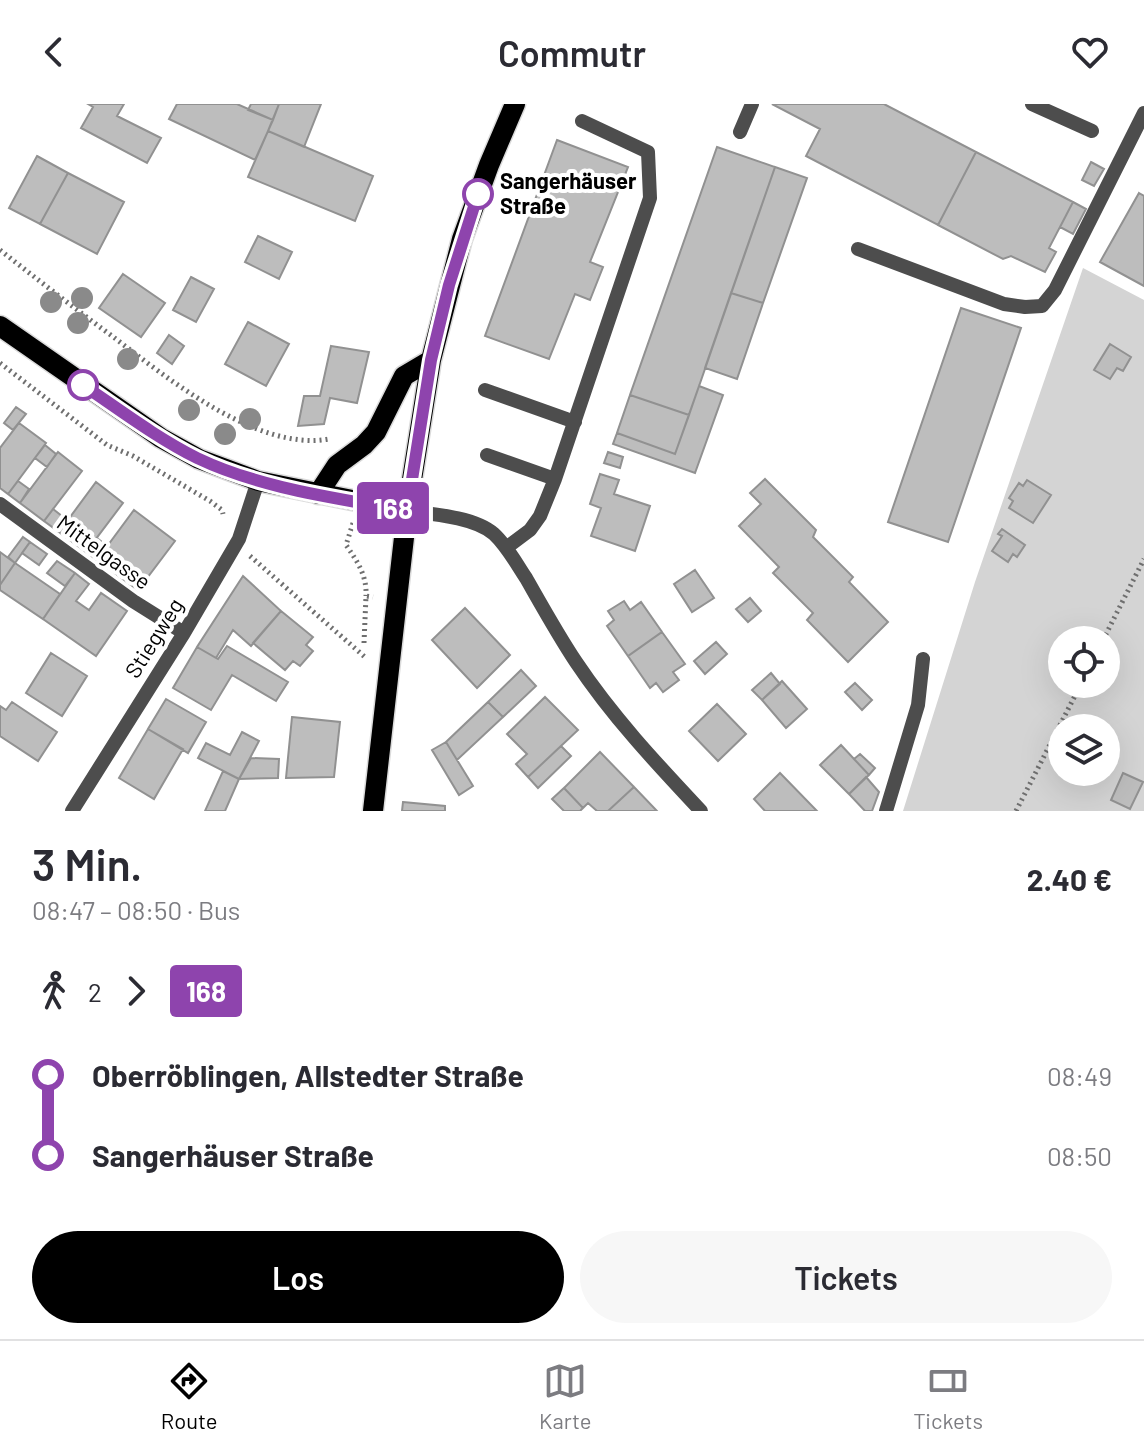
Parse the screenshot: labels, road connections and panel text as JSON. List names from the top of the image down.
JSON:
{
  "streets": {
    "street": ["Mittelgasse", "Stiegweg"]
  },
  "crossings": [
    ["Mittelgasse", "Stiegweg"]
  ],
  "places": ["Sangerhäuser Straße"],
  "lines": ["bus line 168"],
  "page": {
    "header": "Commutr",
    "on_map": "168",
    "heading": ["3 Min.", "08:47 – 08:50 · Bus", "2.40 €"],
    "legs": ["2", "168"],
    "list": [
      {
        "name": "Oberröblingen, Allstedter Straße",
        "value": "08:49"
      },
      {
        "name": "Sangerhäuser Straße",
        "value": "08:50"
      }
    ],
    "buttons": ["Los", "Tickets"],
    "tabs": ["Route", "Karte", "Tickets"]
  }
}
